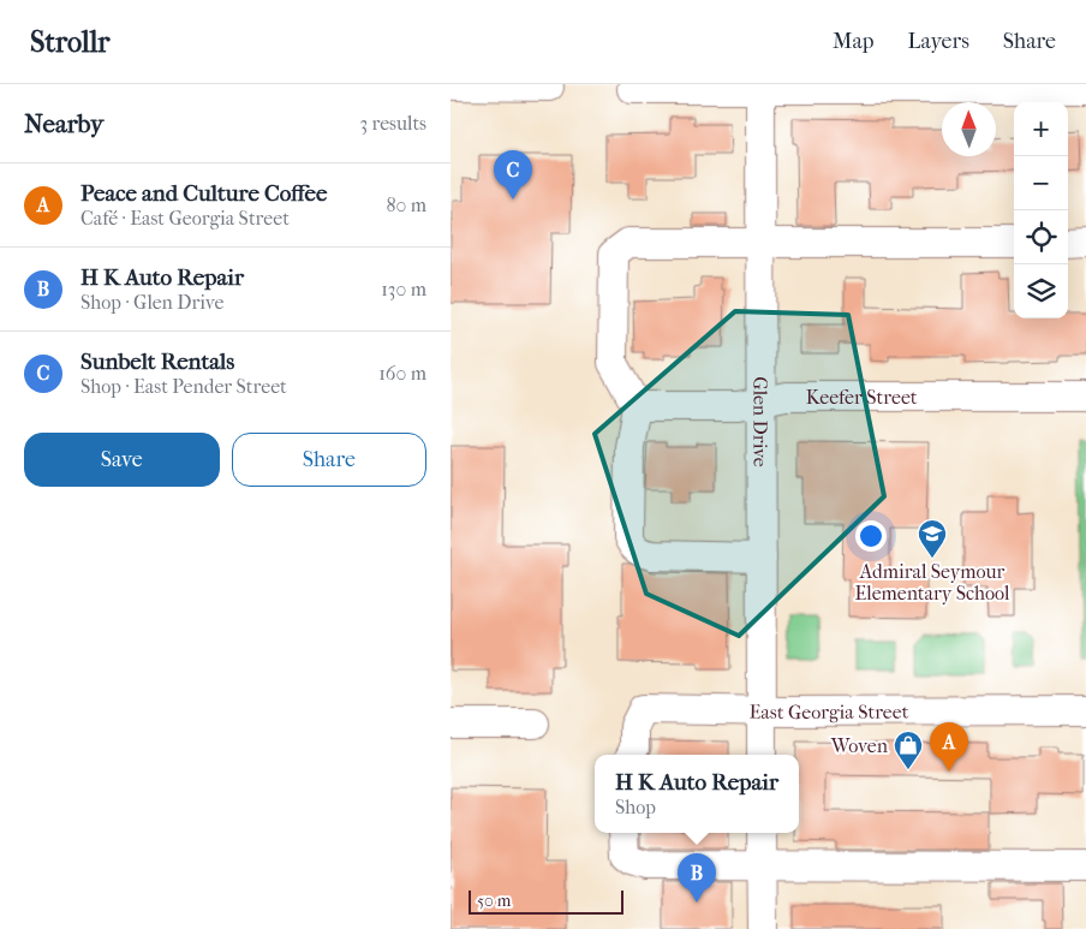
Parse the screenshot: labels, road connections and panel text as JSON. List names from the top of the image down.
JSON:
{
  "streets": {
    "street": ["Keefer Street", "Glen Drive", "East Georgia Street"]
  },
  "crossings": [
    ["Keefer Street", "Glen Drive"],
    ["Glen Drive", "East Georgia Street"]
  ],
  "places": {
    "school or university": ["Admiral Seymour Elementary School"],
    "shop": ["Woven"]
  },
  "scale_bar": "50 m",
  "north": "top",
  "page": {
    "header": "Strollr",
    "nav": ["Map", "Layers", "Share"],
    "heading": ["Nearby", "3 results"],
    "map_buttons": ["+", "−"],
    "pins": ["C", "A", "B"],
    "list": [
      {
        "mark": "A",
        "name": "Peace and Culture Coffee",
        "note": "Café · East Georgia Street",
        "value": "80 m"
      },
      {
        "mark": "B",
        "name": "H K Auto Repair",
        "note": "Shop · Glen Drive",
        "value": "130 m"
      },
      {
        "mark": "C",
        "name": "Sunbelt Rentals",
        "note": "Shop · East Pender Street",
        "value": "160 m"
      }
    ],
    "buttons": ["Save", "Share"],
    "popup": ["H K Auto Repair", "Shop"],
    "scale": "50 m"
  }
}
